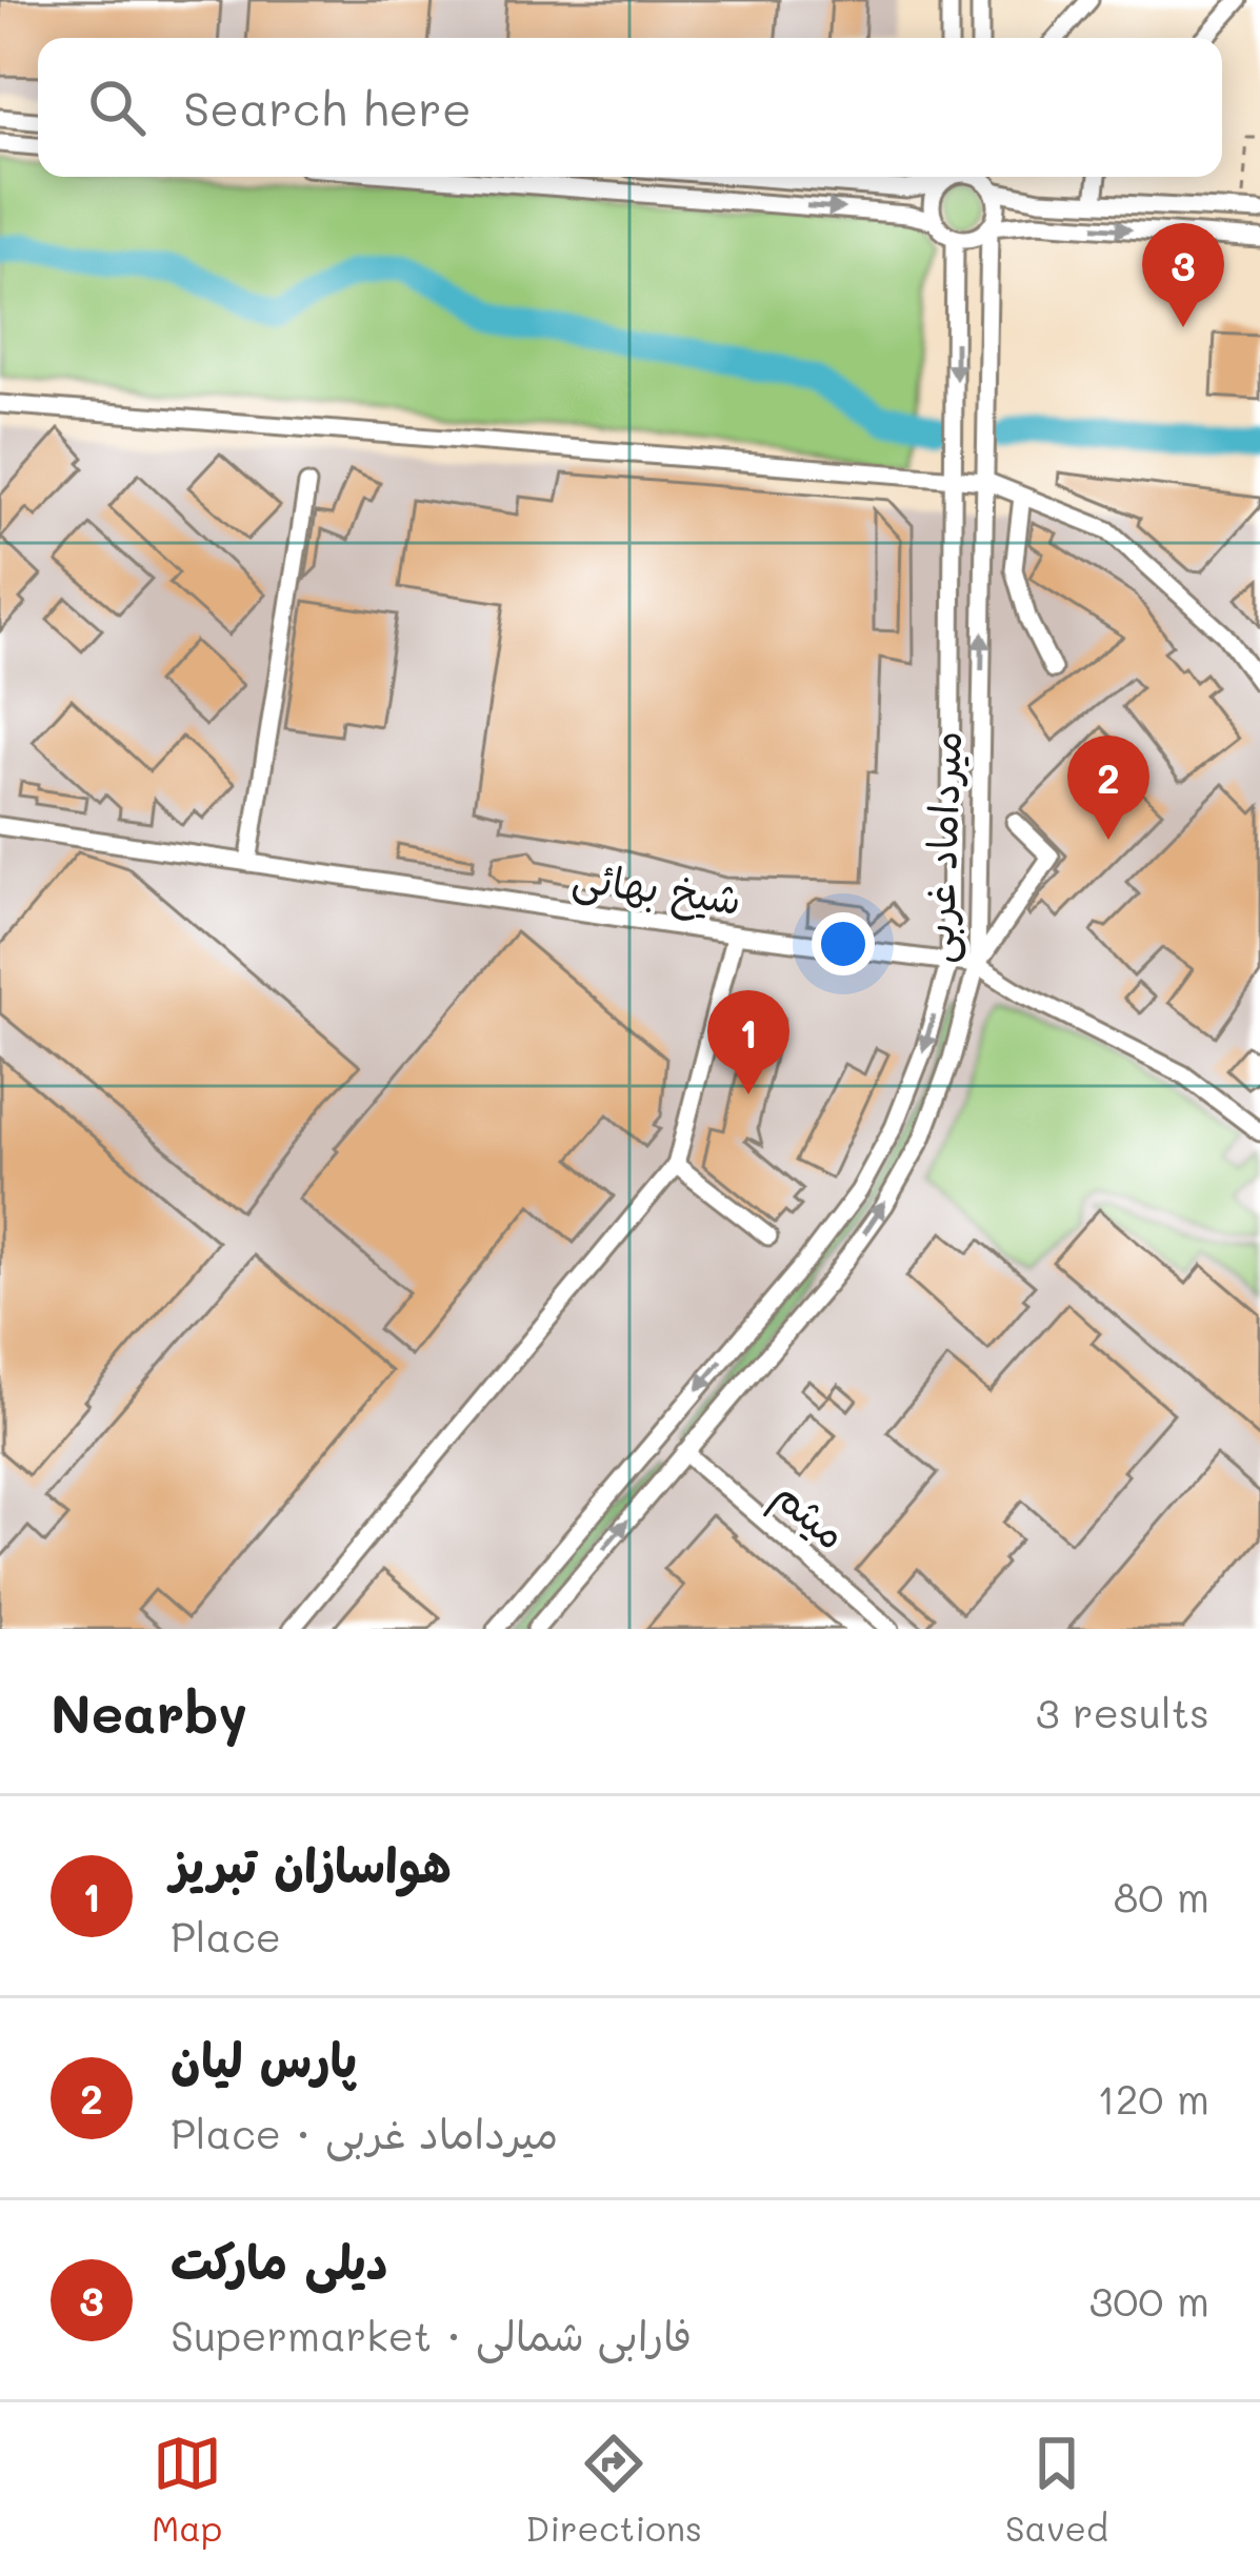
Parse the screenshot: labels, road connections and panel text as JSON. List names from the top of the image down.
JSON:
{
  "streets": {
    "street": ["میرداماد غربی", "شیخ بهائی", "میثم"]
  },
  "crossings": [
    ["میرداماد غربی", "شیخ بهائی"],
    ["میرداماد غربی", "میثم"]
  ],
  "page": {
    "search": "Search here",
    "pins": ["3", "2", "1"],
    "heading": ["Nearby", "3 results"],
    "list": [
      {
        "mark": "1",
        "name": "هواسازان تبریز",
        "note": "Place",
        "value": "80 m"
      },
      {
        "mark": "2",
        "name": "پارس لیان",
        "note": "Place · میرداماد غربی",
        "value": "120 m"
      },
      {
        "mark": "3",
        "name": "دیلی مارکت",
        "note": "Supermarket · فارابی شمالی",
        "value": "300 m"
      }
    ],
    "nav": ["Map", "Directions", "Saved"]
  }
}
